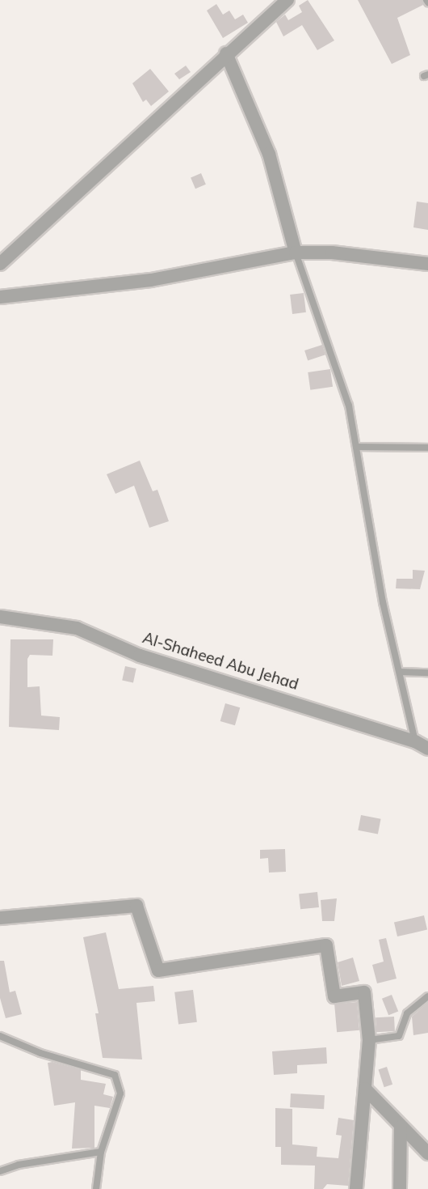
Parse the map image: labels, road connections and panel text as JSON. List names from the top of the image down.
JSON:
{
  "streets": {
    "street": ["Al-Shaheed Abu Jehad"]
  }
}
